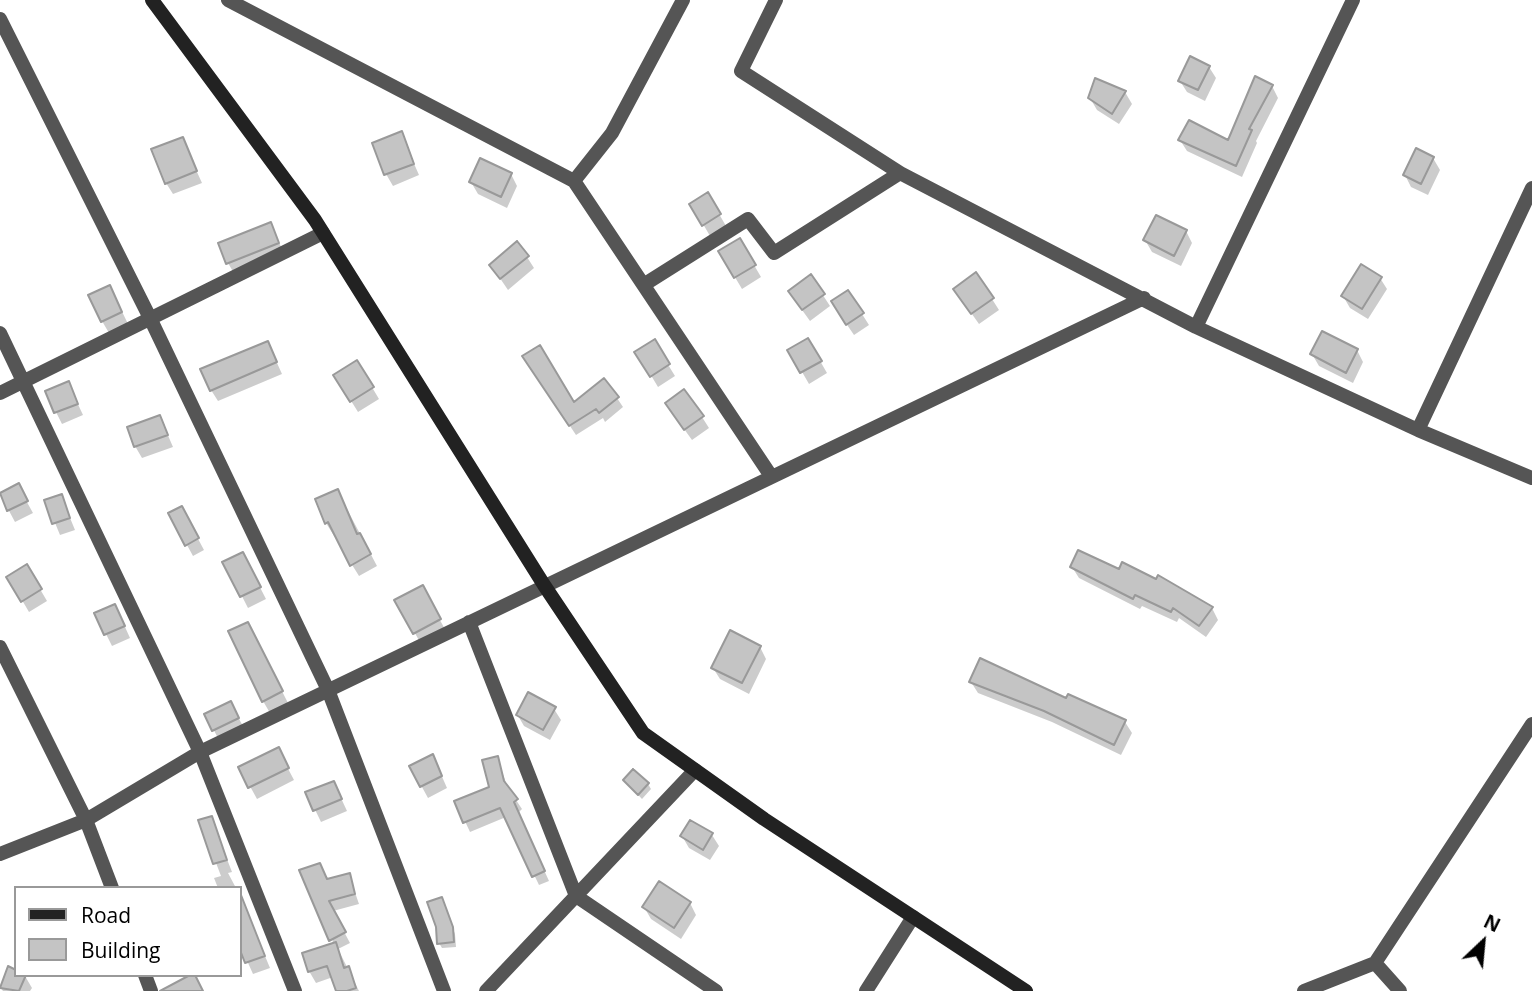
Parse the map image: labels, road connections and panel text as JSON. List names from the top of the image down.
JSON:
{
  "legend": ["Road", "Building"],
  "north": "top right"
}
